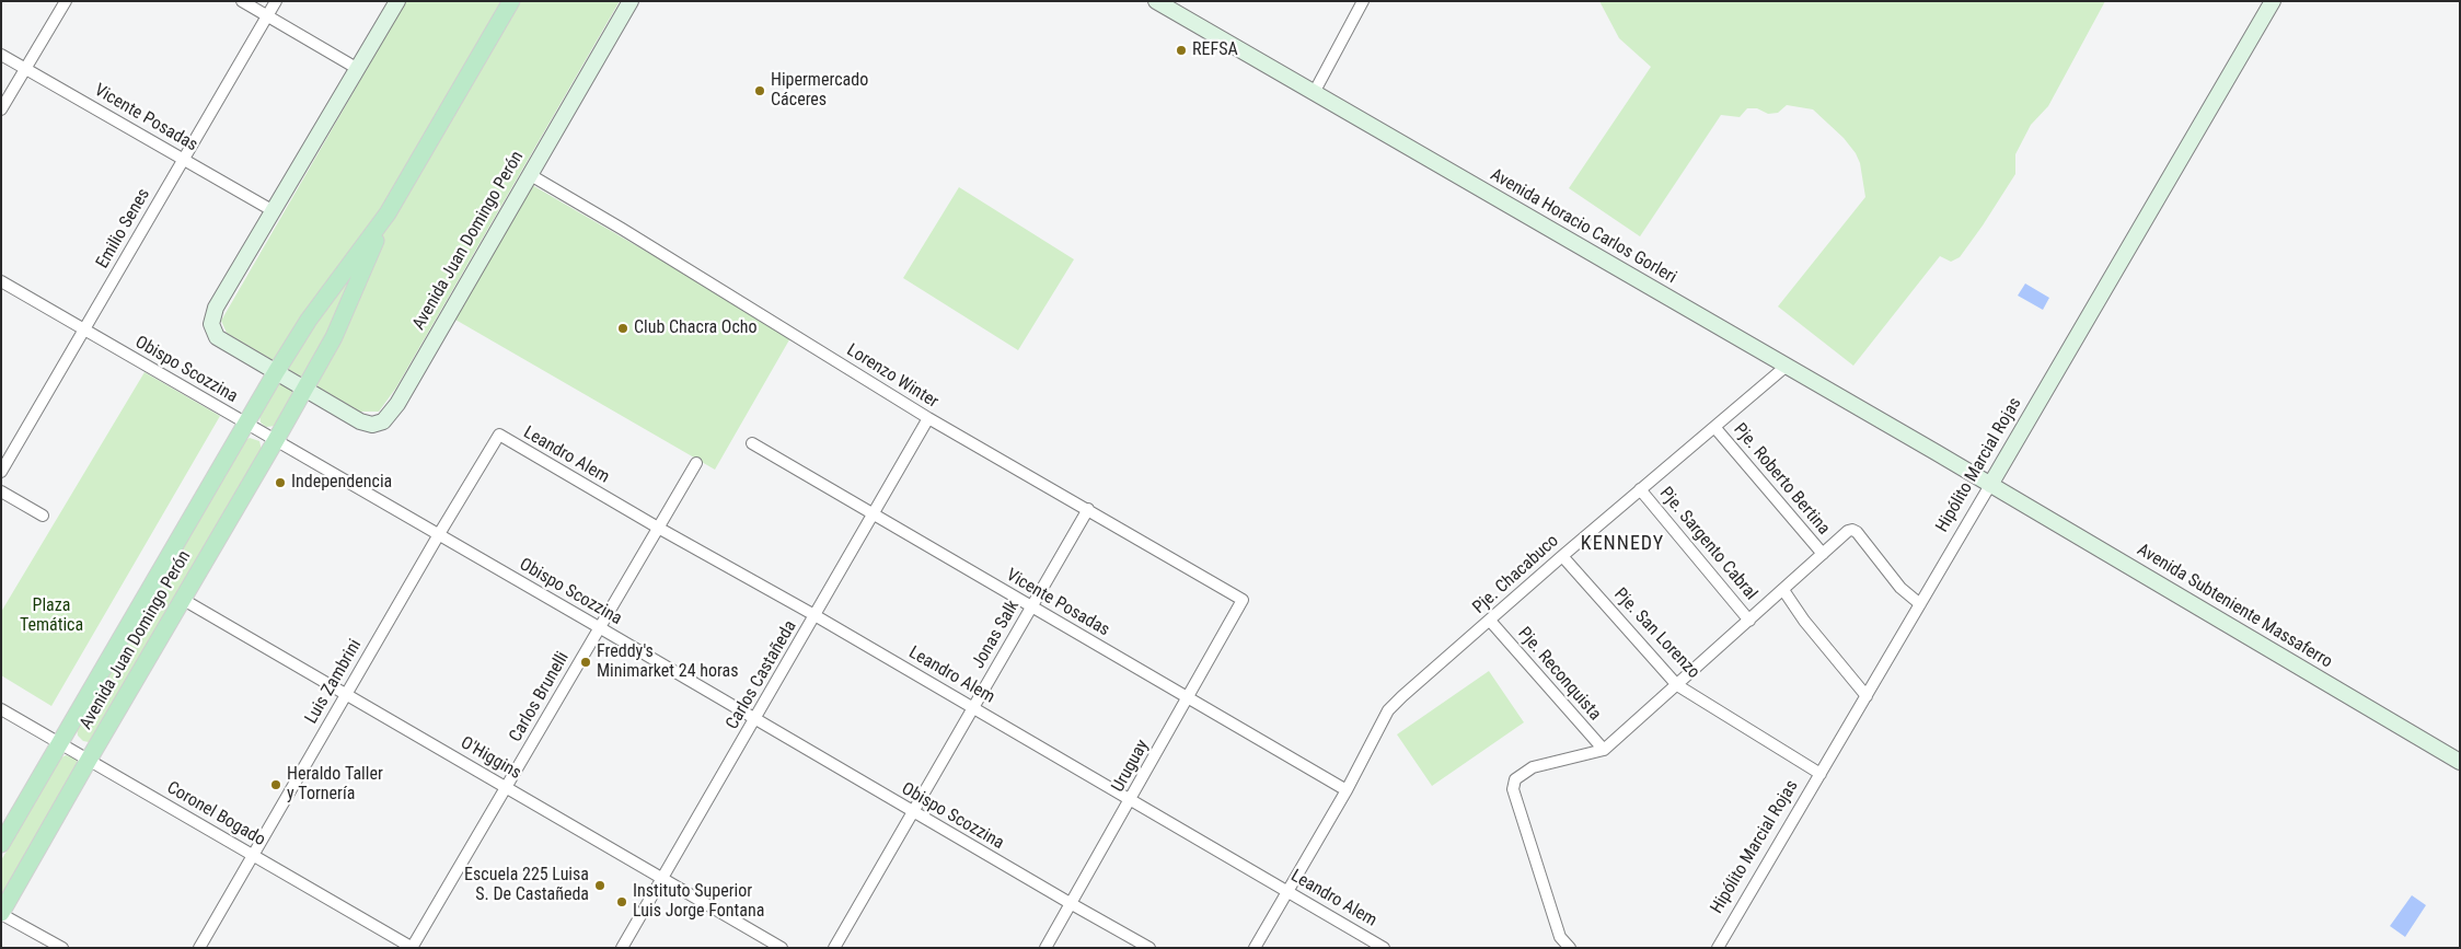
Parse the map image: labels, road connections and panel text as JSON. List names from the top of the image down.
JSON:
{
  "streets": {
    "main road": [
      "Avenida Horacio Carlos Gorleri",
      "Avenida Juan Domingo Perón",
      "Hipólito Marcial Rojas",
      "Avenida Subteniente Massaferro"
    ],
    "street": [
      "Vicente Posadas",
      "Emilio Senes",
      "Obispo Scozzina",
      "Lorenzo Winter",
      "Leandro Alem",
      "Pje. Roberto Bertina",
      "Pje. Sargento Cabral",
      "Pje. Chacabuco",
      "Pje. San Lorenzo",
      "Jonas Salk",
      "Pje. Reconquista",
      "Carlos Castañeda",
      "Luis Zambrini",
      "Carlos Brunelli",
      "O'Higgins",
      "Uruguay",
      "Coronel Bogado"
    ]
  },
  "crossings": [
    ["Vicente Posadas", "Emilio Senes"],
    ["Vicente Posadas", "Pje. Chacabuco"],
    ["Vicente Posadas", "Jonas Salk"],
    ["Vicente Posadas", "Carlos Castañeda"],
    ["Vicente Posadas", "Uruguay"],
    ["Avenida Horacio Carlos Gorleri", "Hipólito Marcial Rojas"],
    ["Avenida Horacio Carlos Gorleri", "Pje. Chacabuco"],
    ["Avenida Horacio Carlos Gorleri", "Avenida Subteniente Massaferro"],
    ["Emilio Senes", "Obispo Scozzina"],
    ["Avenida Juan Domingo Perón", "Obispo Scozzina"],
    ["Avenida Juan Domingo Perón", "Lorenzo Winter"],
    ["Avenida Juan Domingo Perón", "O'Higgins"],
    ["Avenida Juan Domingo Perón", "Coronel Bogado"],
    ["Obispo Scozzina", "Jonas Salk"],
    ["Obispo Scozzina", "Carlos Castañeda"],
    ["Obispo Scozzina", "Luis Zambrini"],
    ["Obispo Scozzina", "Carlos Brunelli"],
    ["Obispo Scozzina", "Uruguay"],
    ["Lorenzo Winter", "Jonas Salk"],
    ["Lorenzo Winter", "Carlos Castañeda"],
    ["Lorenzo Winter", "Uruguay"],
    ["Leandro Alem", "Pje. Chacabuco"],
    ["Leandro Alem", "Jonas Salk"],
    ["Leandro Alem", "Carlos Castañeda"],
    ["Leandro Alem", "Luis Zambrini"],
    ["Leandro Alem", "Carlos Brunelli"],
    ["Leandro Alem", "Uruguay"],
    ["Hipólito Marcial Rojas", "Pje. Roberto Bertina"],
    ["Hipólito Marcial Rojas", "Pje. Sargento Cabral"],
    ["Hipólito Marcial Rojas", "Avenida Subteniente Massaferro"],
    ["Hipólito Marcial Rojas", "Pje. San Lorenzo"],
    ["Pje. Roberto Bertina", "Pje. Chacabuco"],
    ["Pje. Sargento Cabral", "Pje. Chacabuco"],
    ["Pje. Chacabuco", "Pje. San Lorenzo"],
    ["Pje. Chacabuco", "Pje. Reconquista"],
    ["Carlos Castañeda", "O'Higgins"],
    ["Luis Zambrini", "O'Higgins"],
    ["Luis Zambrini", "Coronel Bogado"],
    ["Carlos Brunelli", "O'Higgins"],
    ["Carlos Brunelli", "Coronel Bogado"]
  ],
  "districts": ["KENNEDY"],
  "parks": ["Plaza Temática"],
  "places": [
    "REFSA",
    "Hipermercado Cáceres",
    "Club Chacra Ocho",
    "Independencia",
    "Freddy's Minimarket 24 horas",
    "Heraldo Taller y Tornería",
    "Escuela 225 Luisa S. De Castañeda",
    "Instituto Superior Luis Jorge Fontana"
  ]
}
